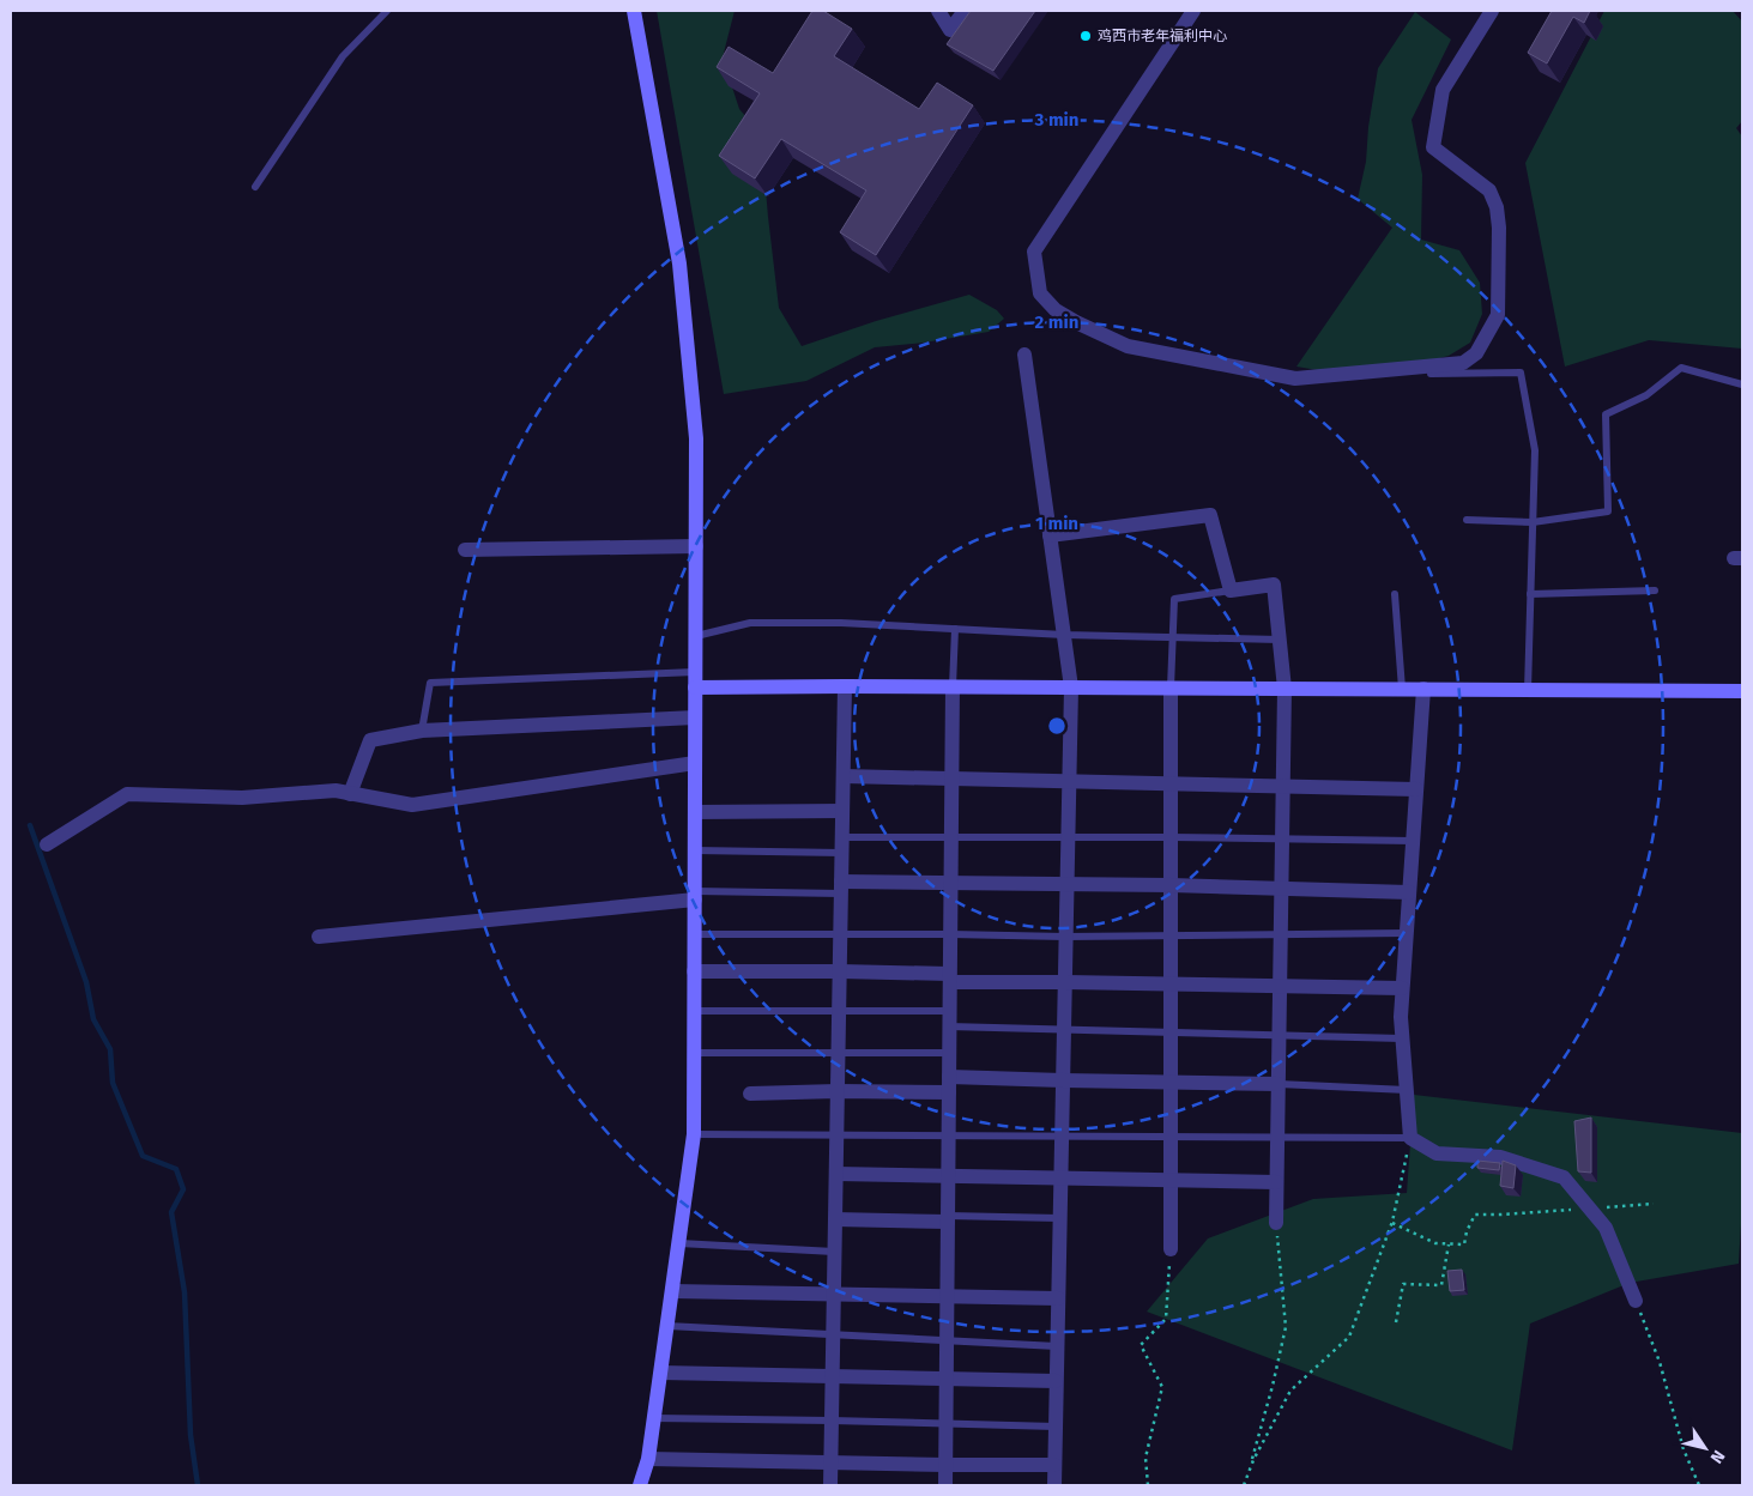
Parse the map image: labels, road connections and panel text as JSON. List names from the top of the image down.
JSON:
{
  "places": ["鸡西市老年福利中心"],
  "north": "bottom right",
  "rings": ["3 min", "2 min", "1 min"]
}
